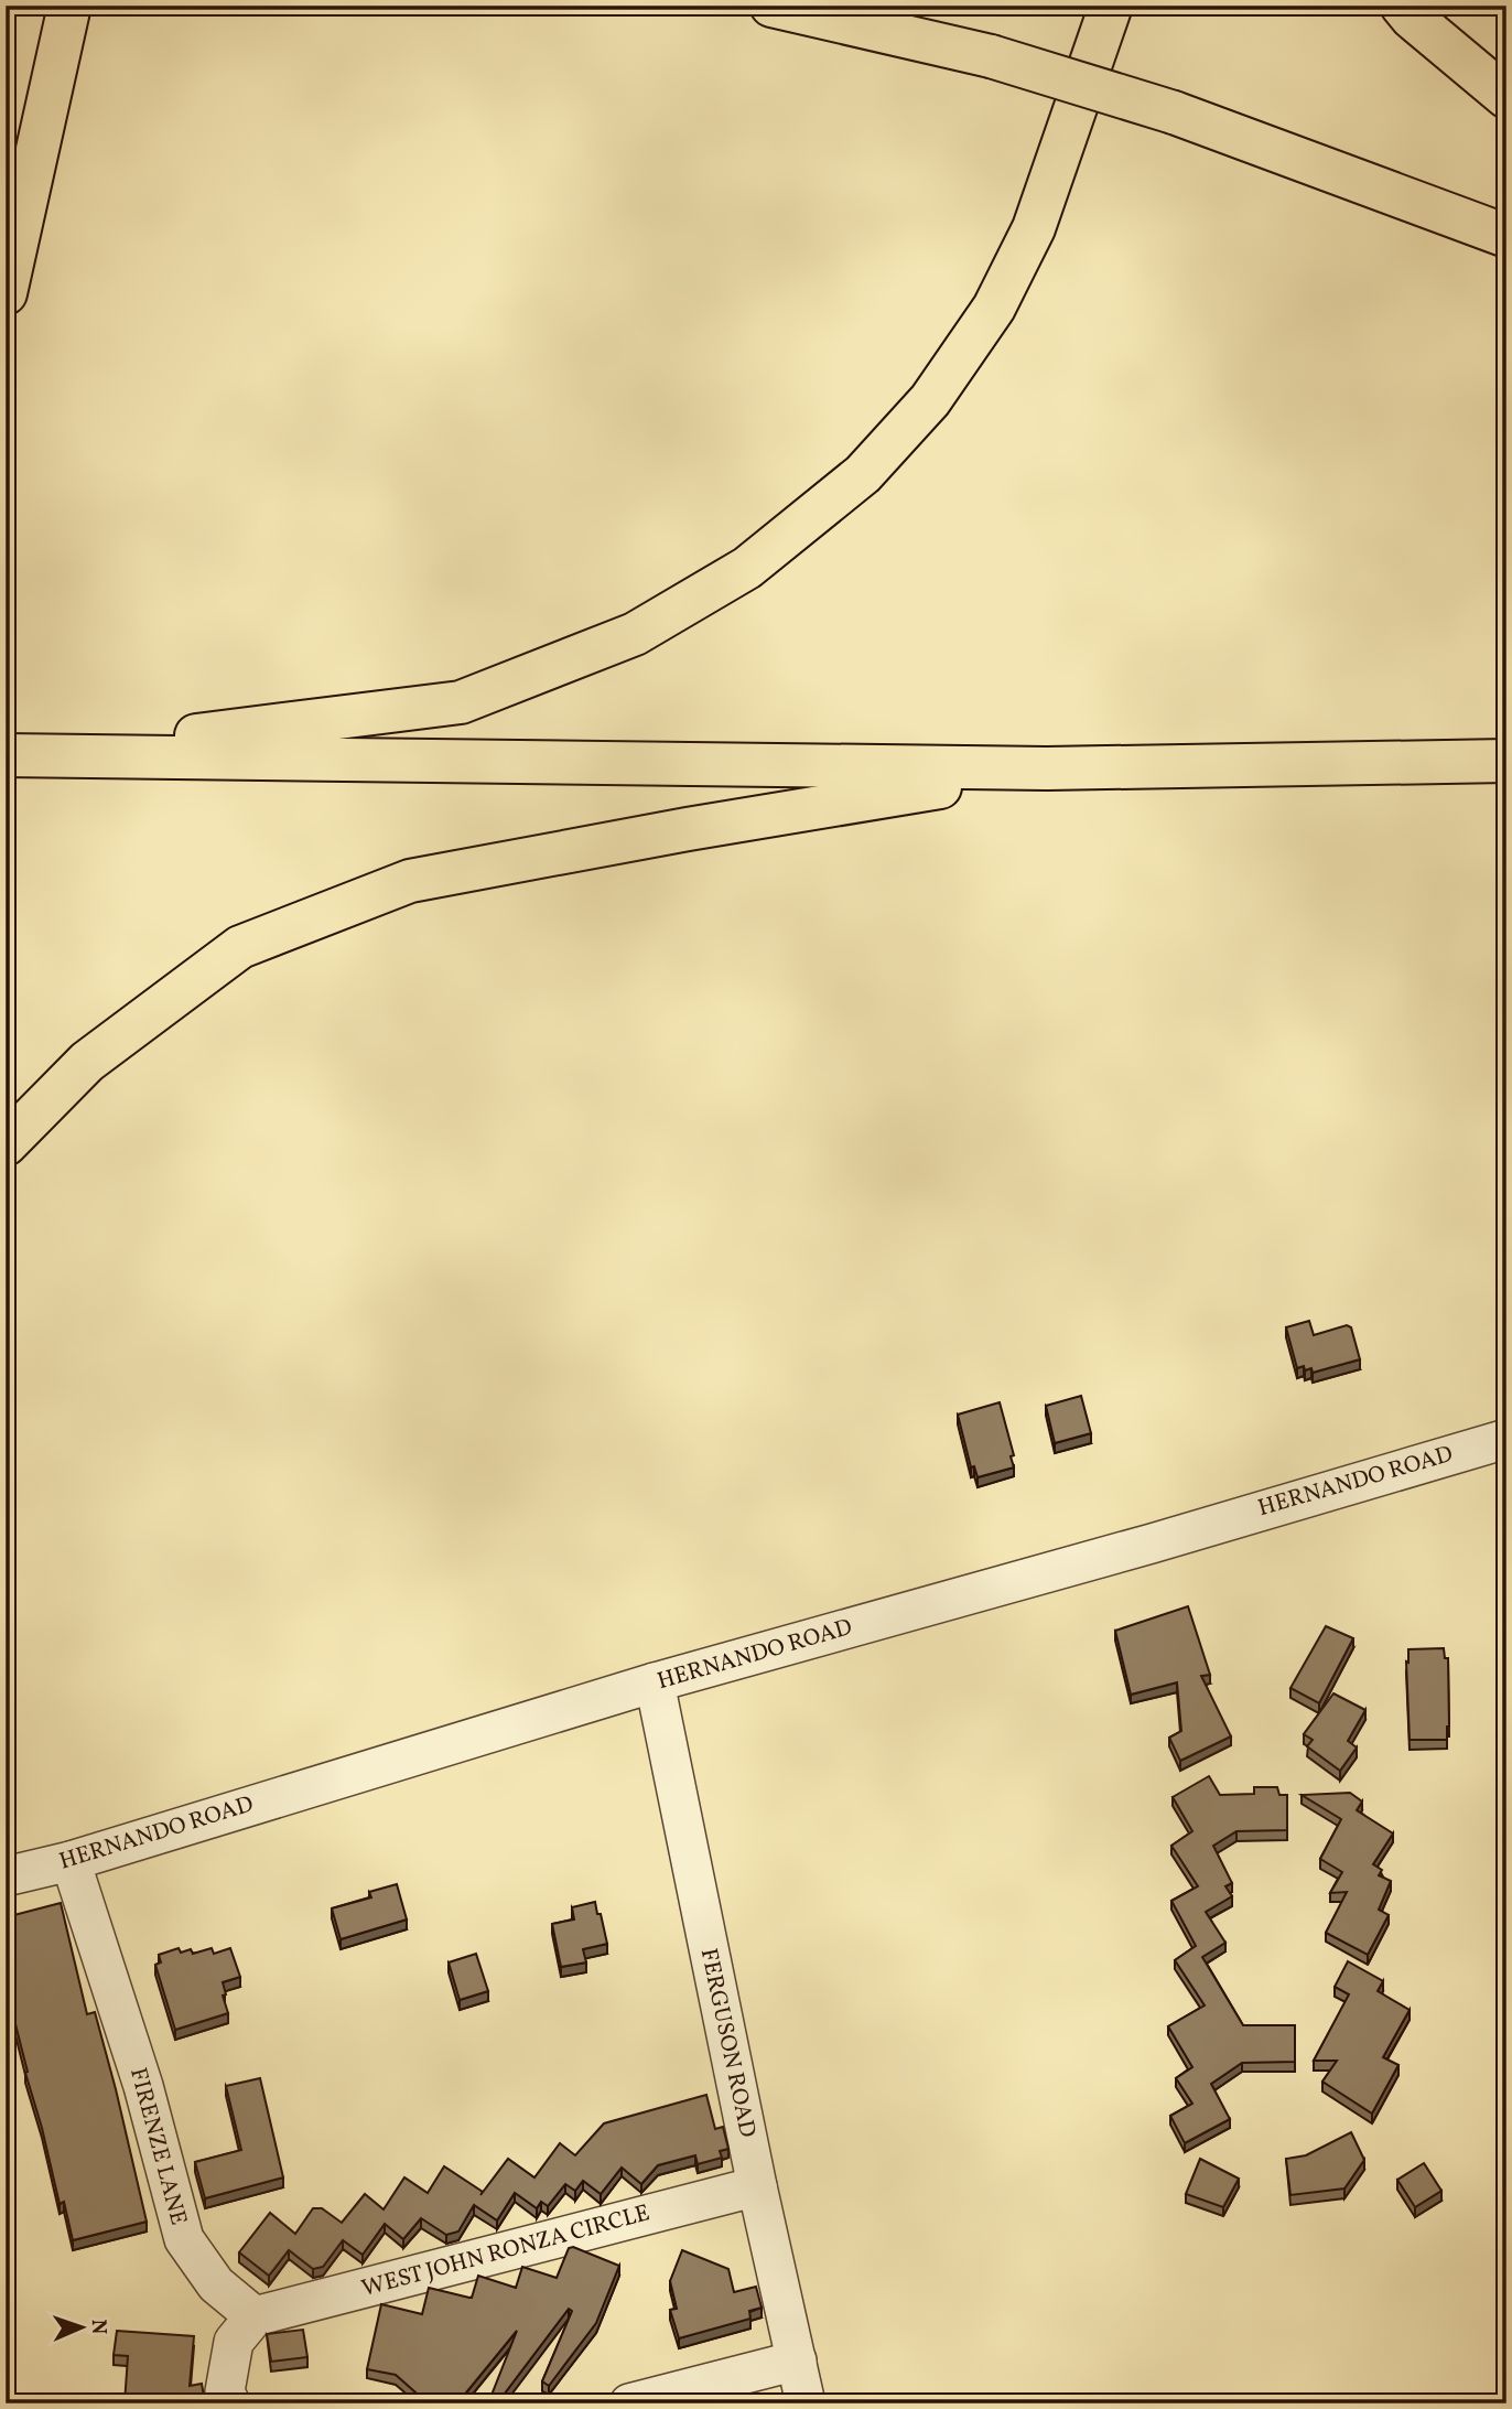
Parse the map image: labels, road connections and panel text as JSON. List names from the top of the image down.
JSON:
{
  "streets": {
    "street": [
      "HERNANDO ROAD",
      "FERGUSON ROAD",
      "FIRENZE LANE",
      "WEST JOHN RONZA CIRCLE"
    ]
  },
  "crossings": [
    ["HERNANDO ROAD", "FERGUSON ROAD"],
    ["HERNANDO ROAD", "FIRENZE LANE"],
    ["FERGUSON ROAD", "WEST JOHN RONZA CIRCLE"],
    ["FIRENZE LANE", "WEST JOHN RONZA CIRCLE"]
  ],
  "north": "right"
}
